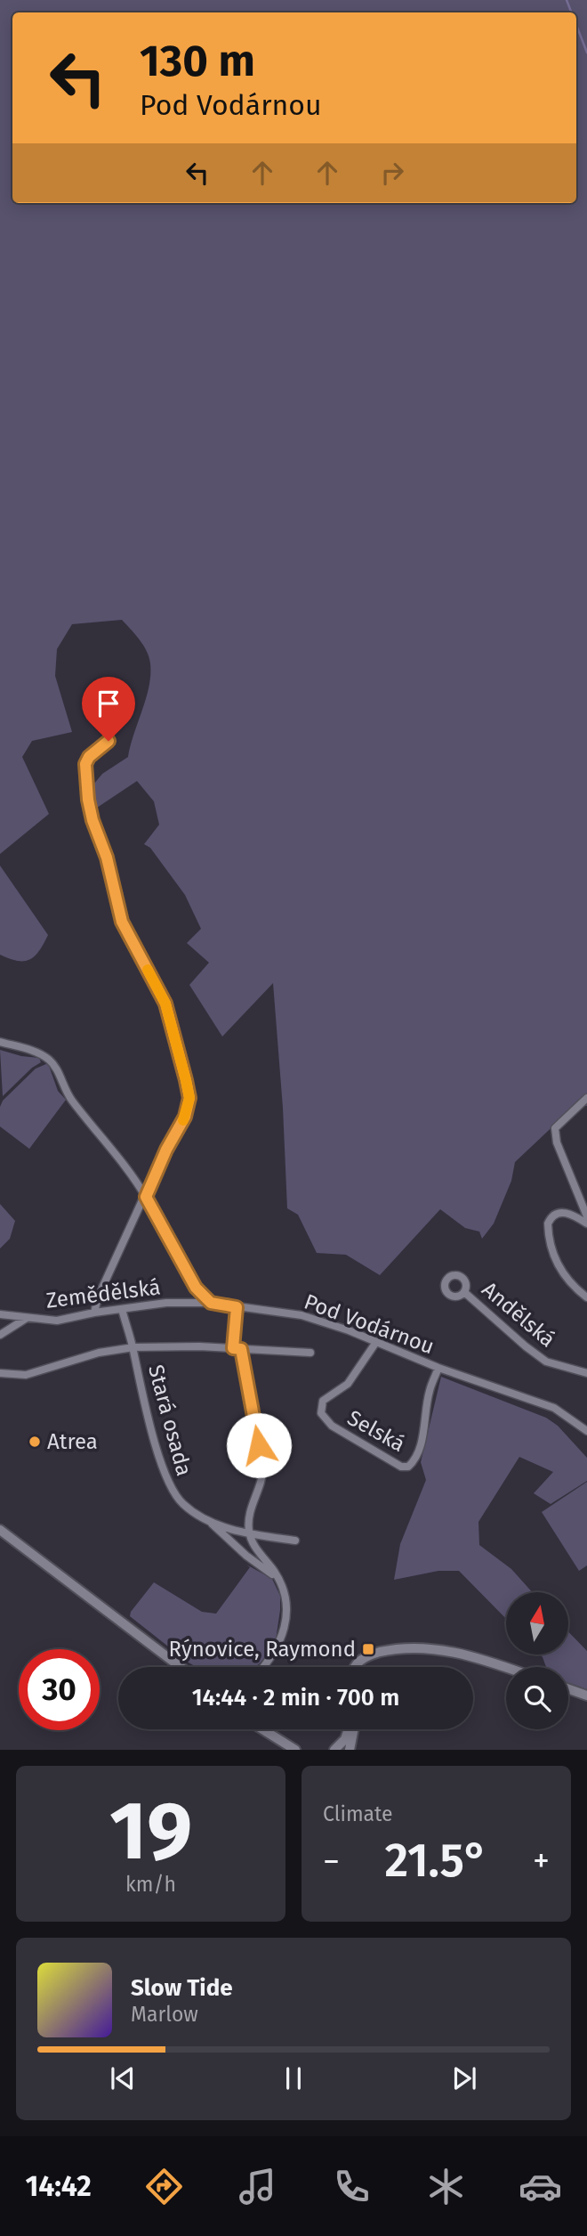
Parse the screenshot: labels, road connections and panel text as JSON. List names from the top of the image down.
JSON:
{
  "streets": {
    "street": [
      "Zemědělská",
      "Andělská",
      "Pod Vodárnou",
      "Stará osada",
      "Selská"
    ]
  },
  "crossings": [
    ["Zemědělská", "Pod Vodárnou"],
    ["Zemědělská", "Stará osada"],
    ["Pod Vodárnou", "Selská"]
  ],
  "places": {
    "other": ["Atrea"],
    "transit": ["Rýnovice, Raymond"]
  },
  "north": "top",
  "page": {
    "turn": ["130 m", "Pod Vodárnou"],
    "limit": "30",
    "trip": "14:44 · 2 min · 700 m",
    "tile": [
      ["19", "km/h"],
      "Climate"
    ],
    "heat": ["−", "21.5°", "+"],
    "song": ["Slow Tide", "Marlow"],
    "tabs": "14:42"
  }
}
